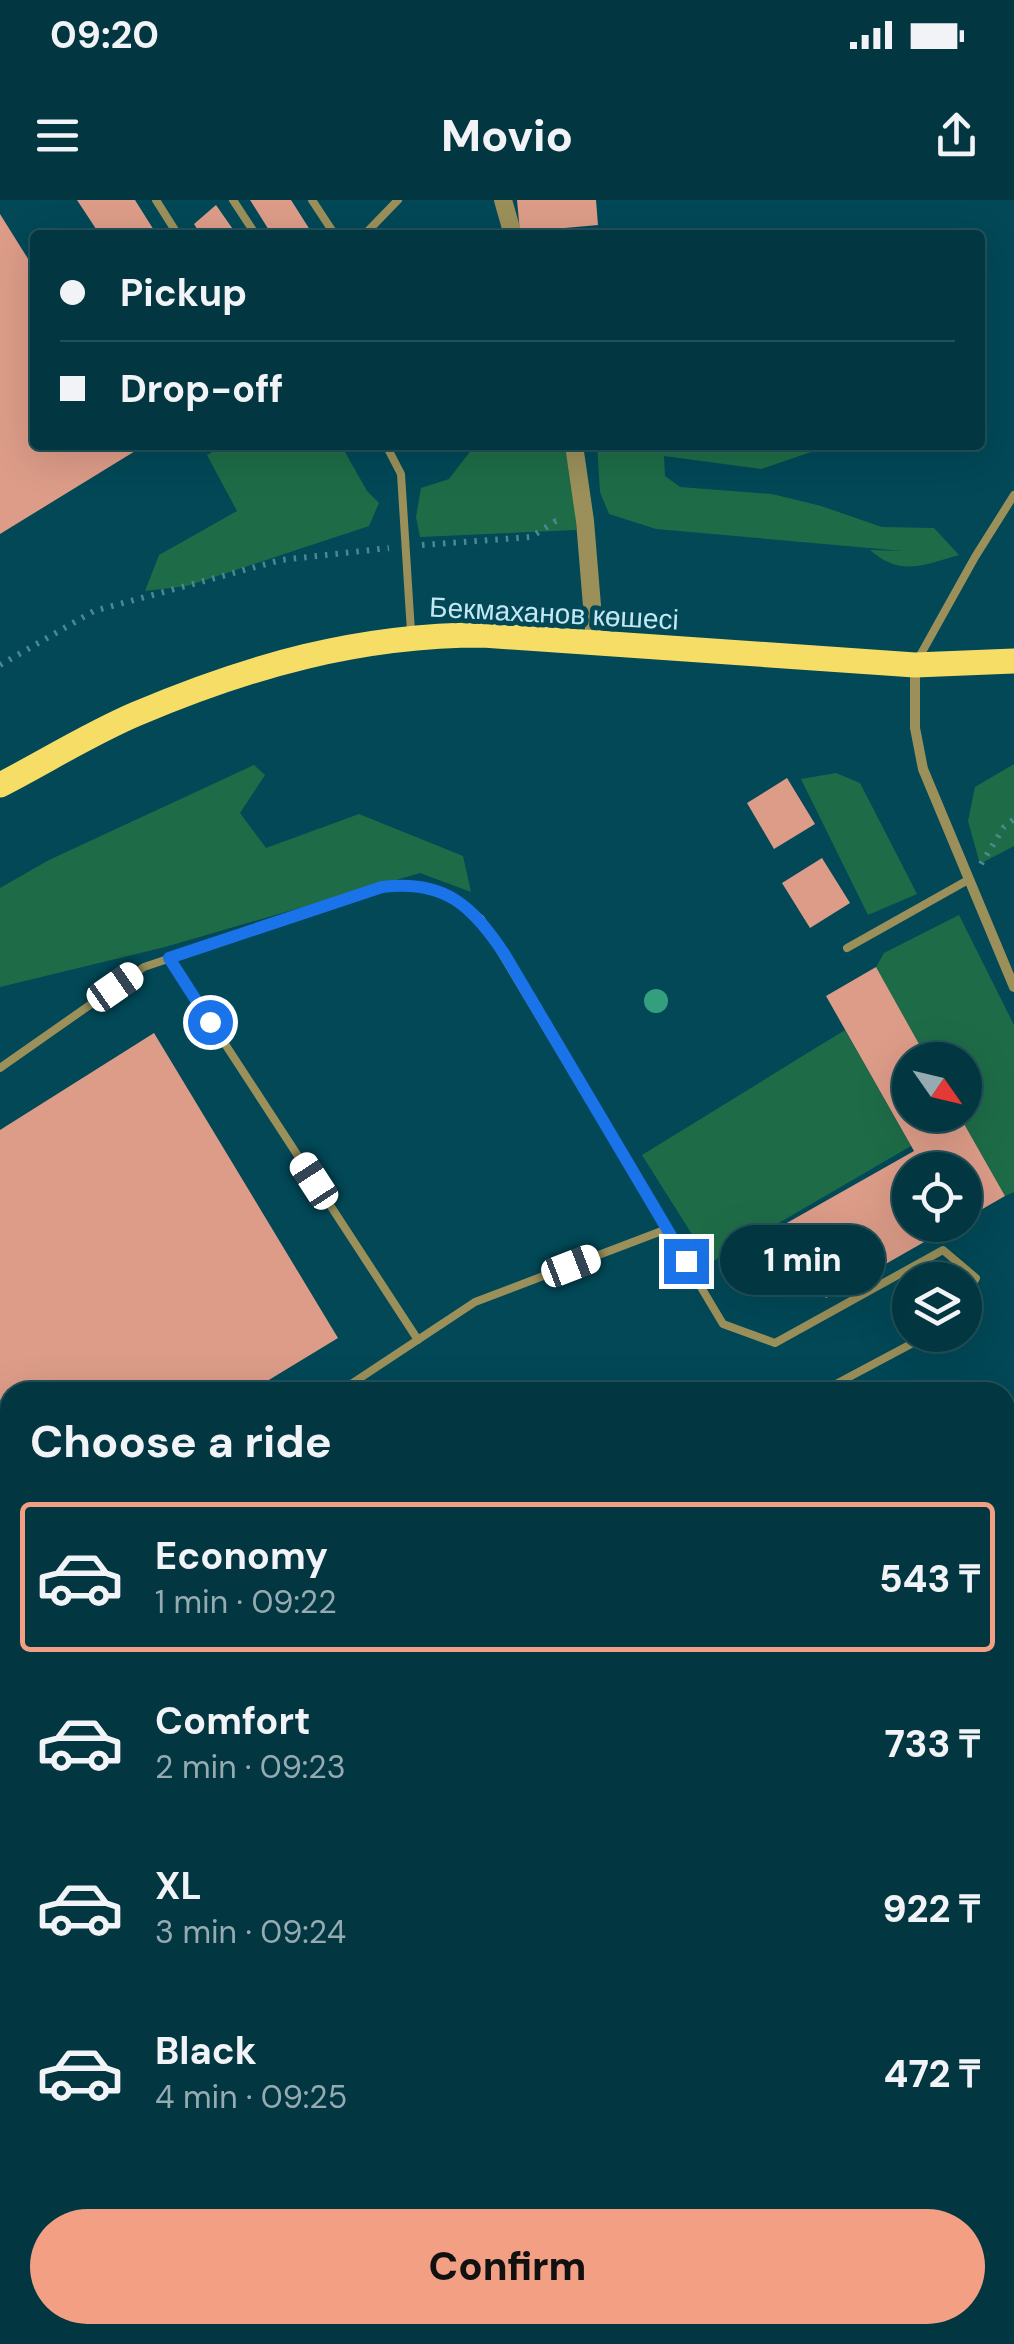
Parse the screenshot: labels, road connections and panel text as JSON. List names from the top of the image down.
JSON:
{
  "streets": {
    "main road": ["Бекмаханов көшесі"]
  },
  "north": "bottom right",
  "page": {
    "status": "09:20",
    "header": "Movio",
    "banner": ["Pickup", "Drop-off"],
    "bubble": "1 min",
    "heading": "Choose a ride",
    "list": [
      {
        "name": "Economy",
        "note": "1 min · 09:22",
        "value": "543 ₸"
      },
      {
        "name": "Comfort",
        "note": "2 min · 09:23",
        "value": "733 ₸"
      },
      {
        "name": "XL",
        "note": "3 min · 09:24",
        "value": "922 ₸"
      },
      {
        "name": "Black",
        "note": "4 min · 09:25",
        "value": "472 ₸"
      }
    ],
    "buttons": "Confirm"
  }
}
